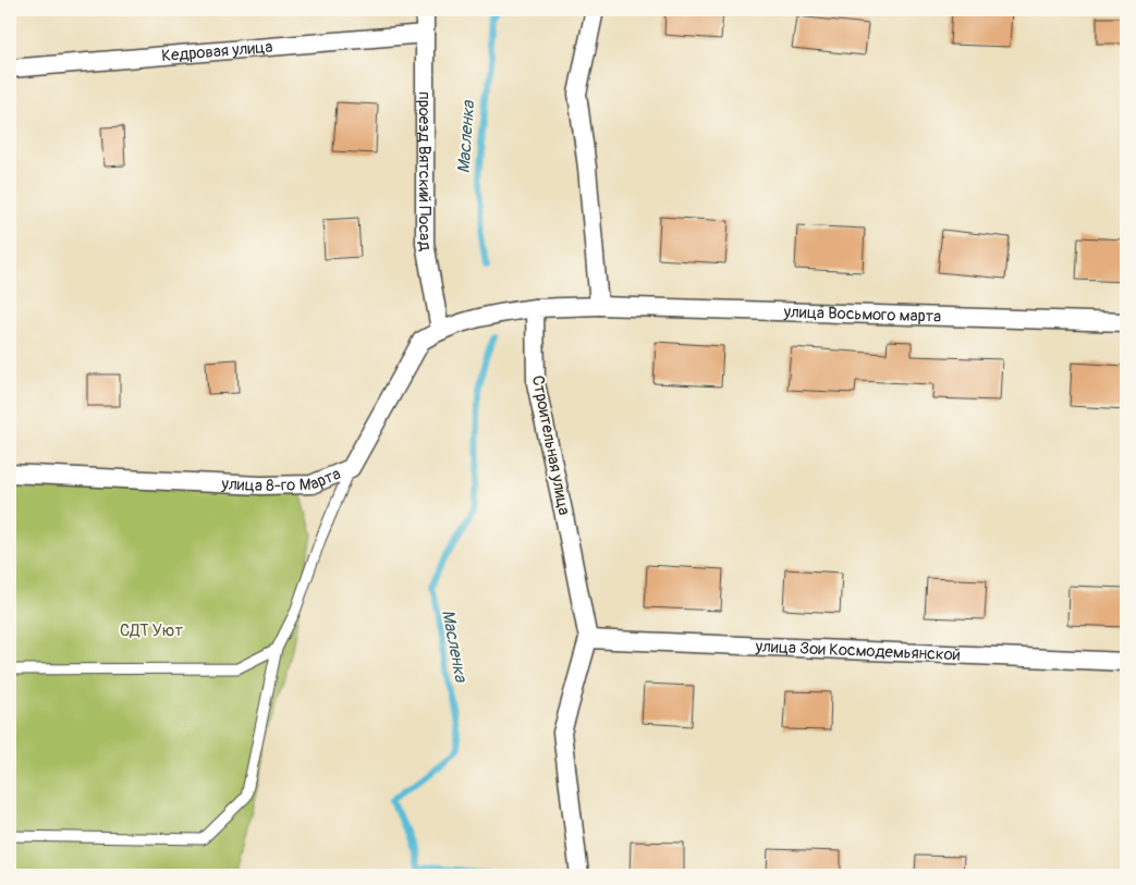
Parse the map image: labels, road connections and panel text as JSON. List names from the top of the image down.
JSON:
{
  "streets": {
    "street": [
      "Кедровая улица",
      "проезд Вятский Посад",
      "улица Восьмого марта",
      "Строительная улица",
      "улица 8-го Марта",
      "улица Зои Космодемьянской"
    ]
  },
  "crossings": [
    ["Кедровая улица", "проезд Вятский Посад"],
    ["проезд Вятский Посад", "улица 8-го Марта"],
    ["Строительная улица", "улица 8-го Марта"],
    ["Строительная улица", "улица Зои Космодемьянской"]
  ],
  "water": ["Масленка"],
  "parks": ["СДТ Уют"]
}
